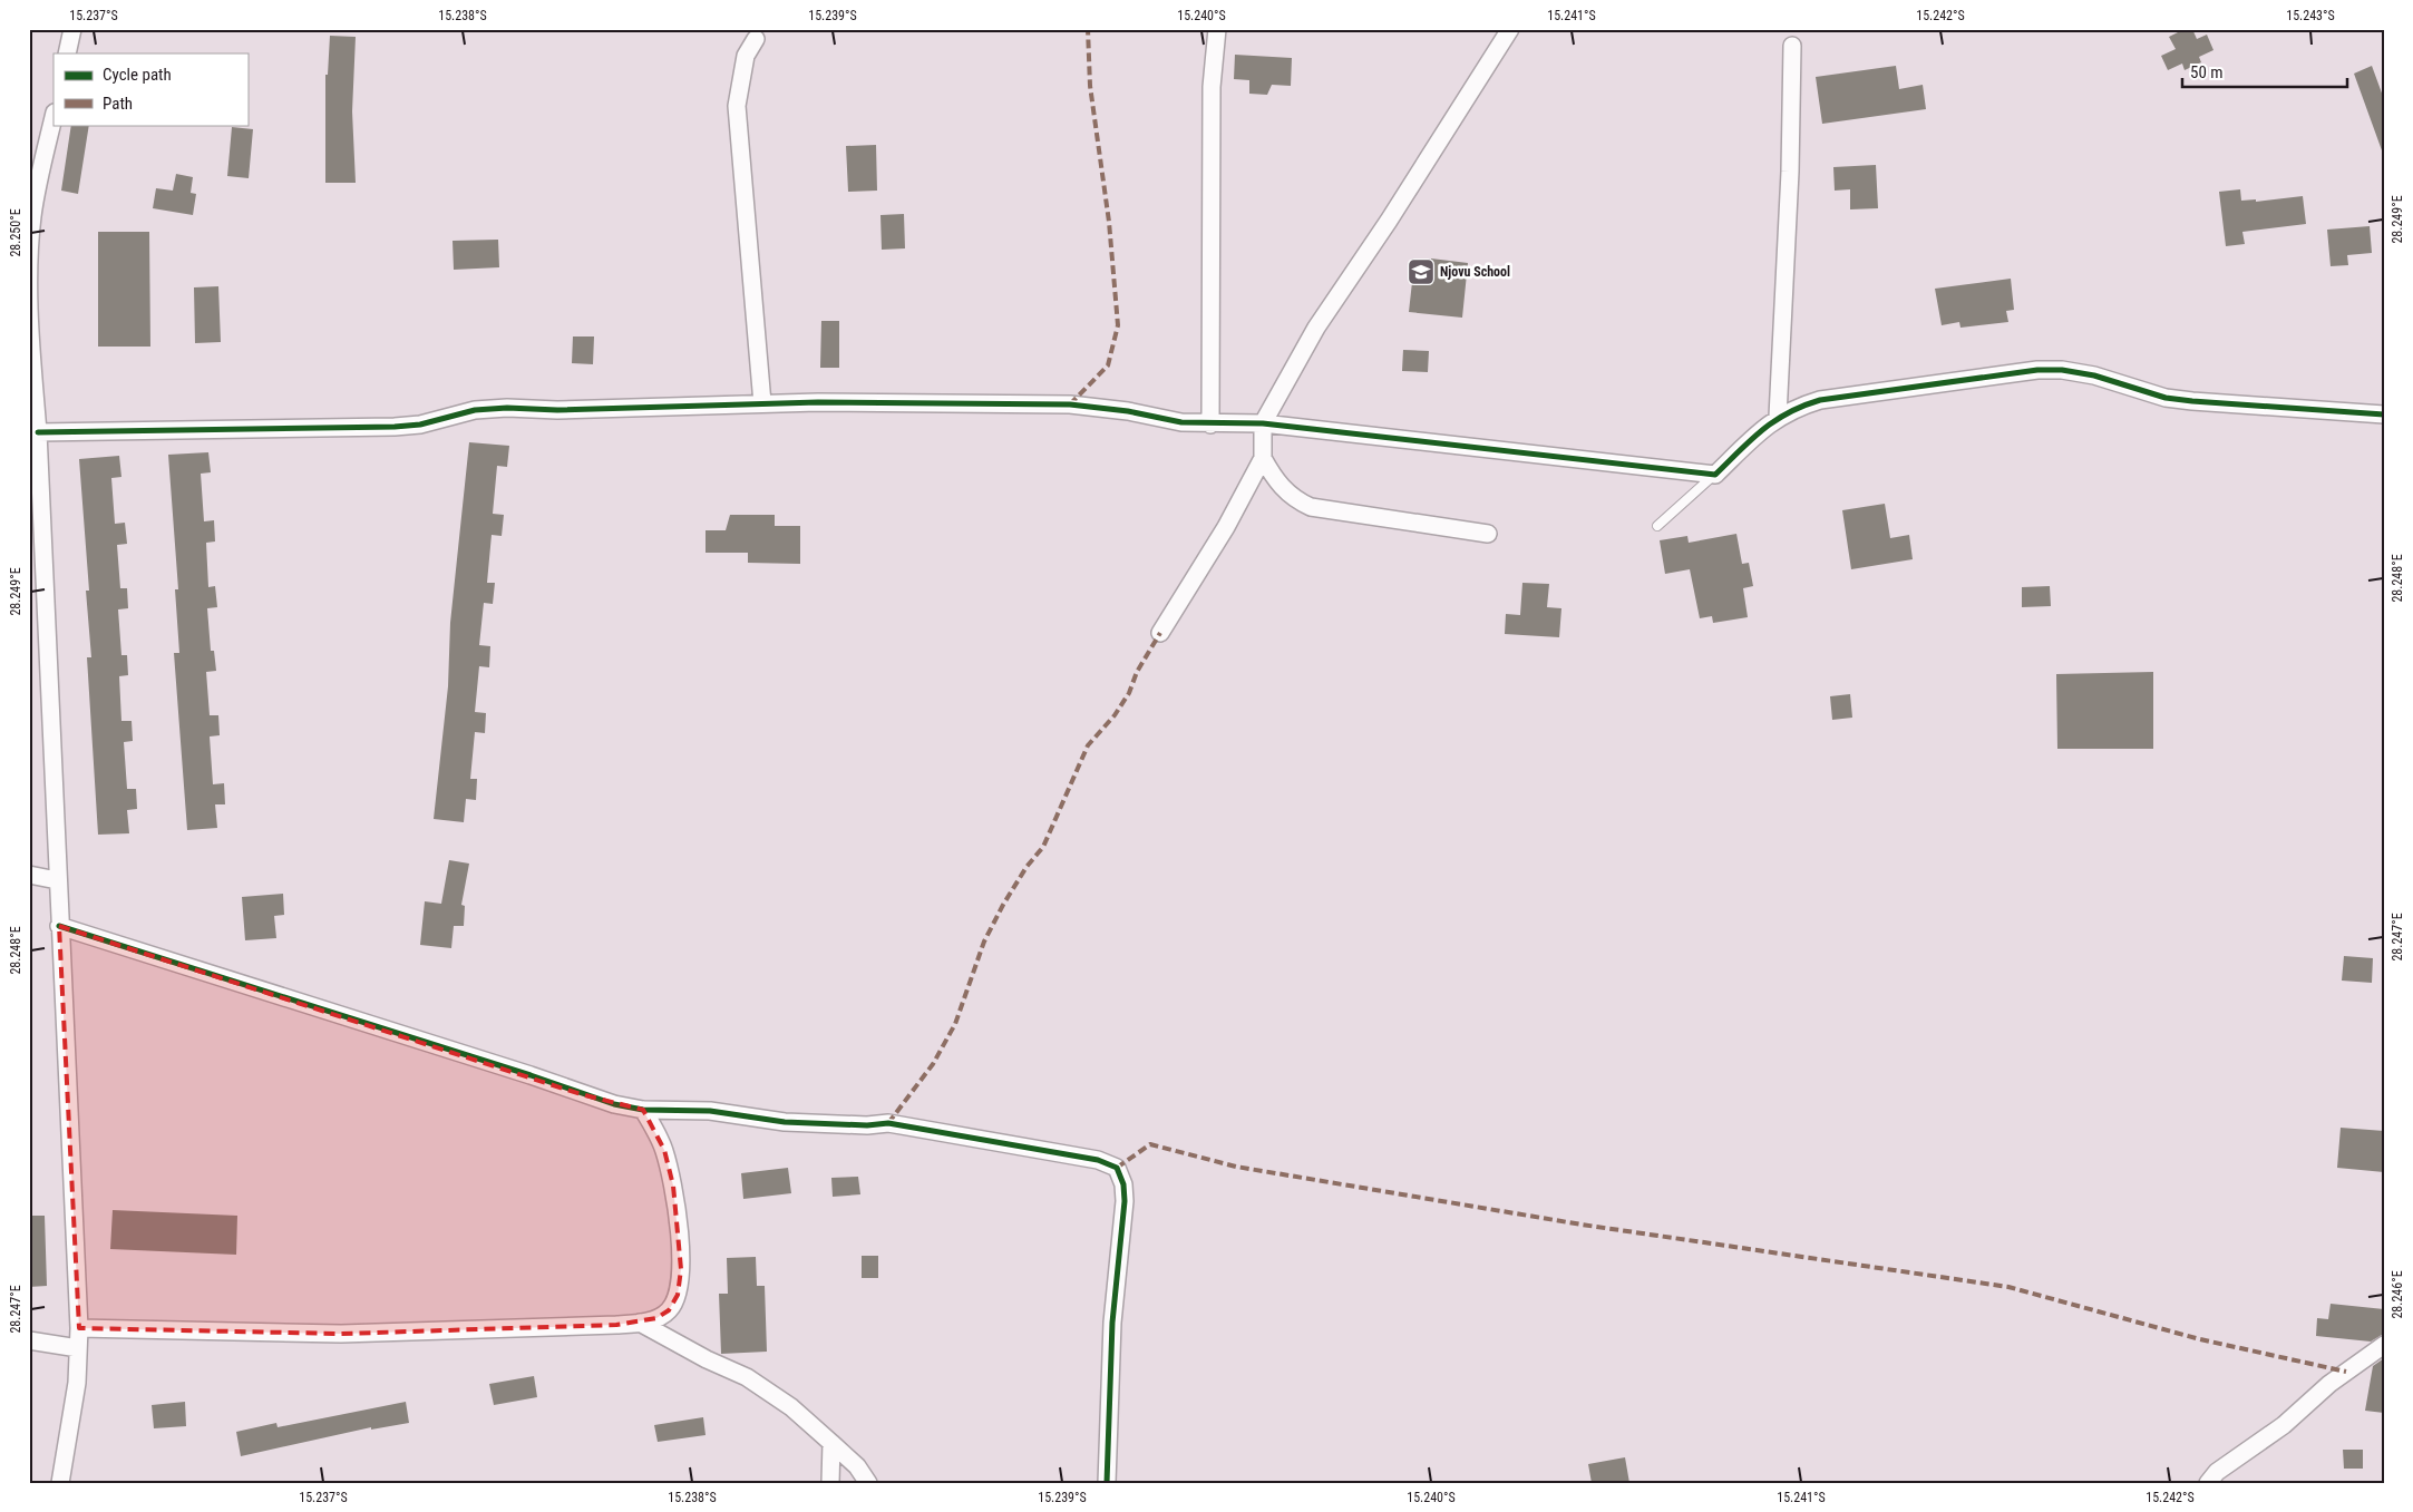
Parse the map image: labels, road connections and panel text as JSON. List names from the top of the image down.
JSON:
{
  "places": {
    "school or university": ["Njovu School"]
  },
  "legend": ["Cycle path", "Path"],
  "scale_bar": "50 m",
  "coordinates": [
    "15.237°S",
    "15.238°S",
    "15.239°S",
    "15.240°S",
    "15.241°S",
    "15.242°S",
    "15.243°S",
    "28.249°E",
    "28.250°E",
    "28.248°E",
    "28.247°E",
    "28.246°E"
  ]
}
